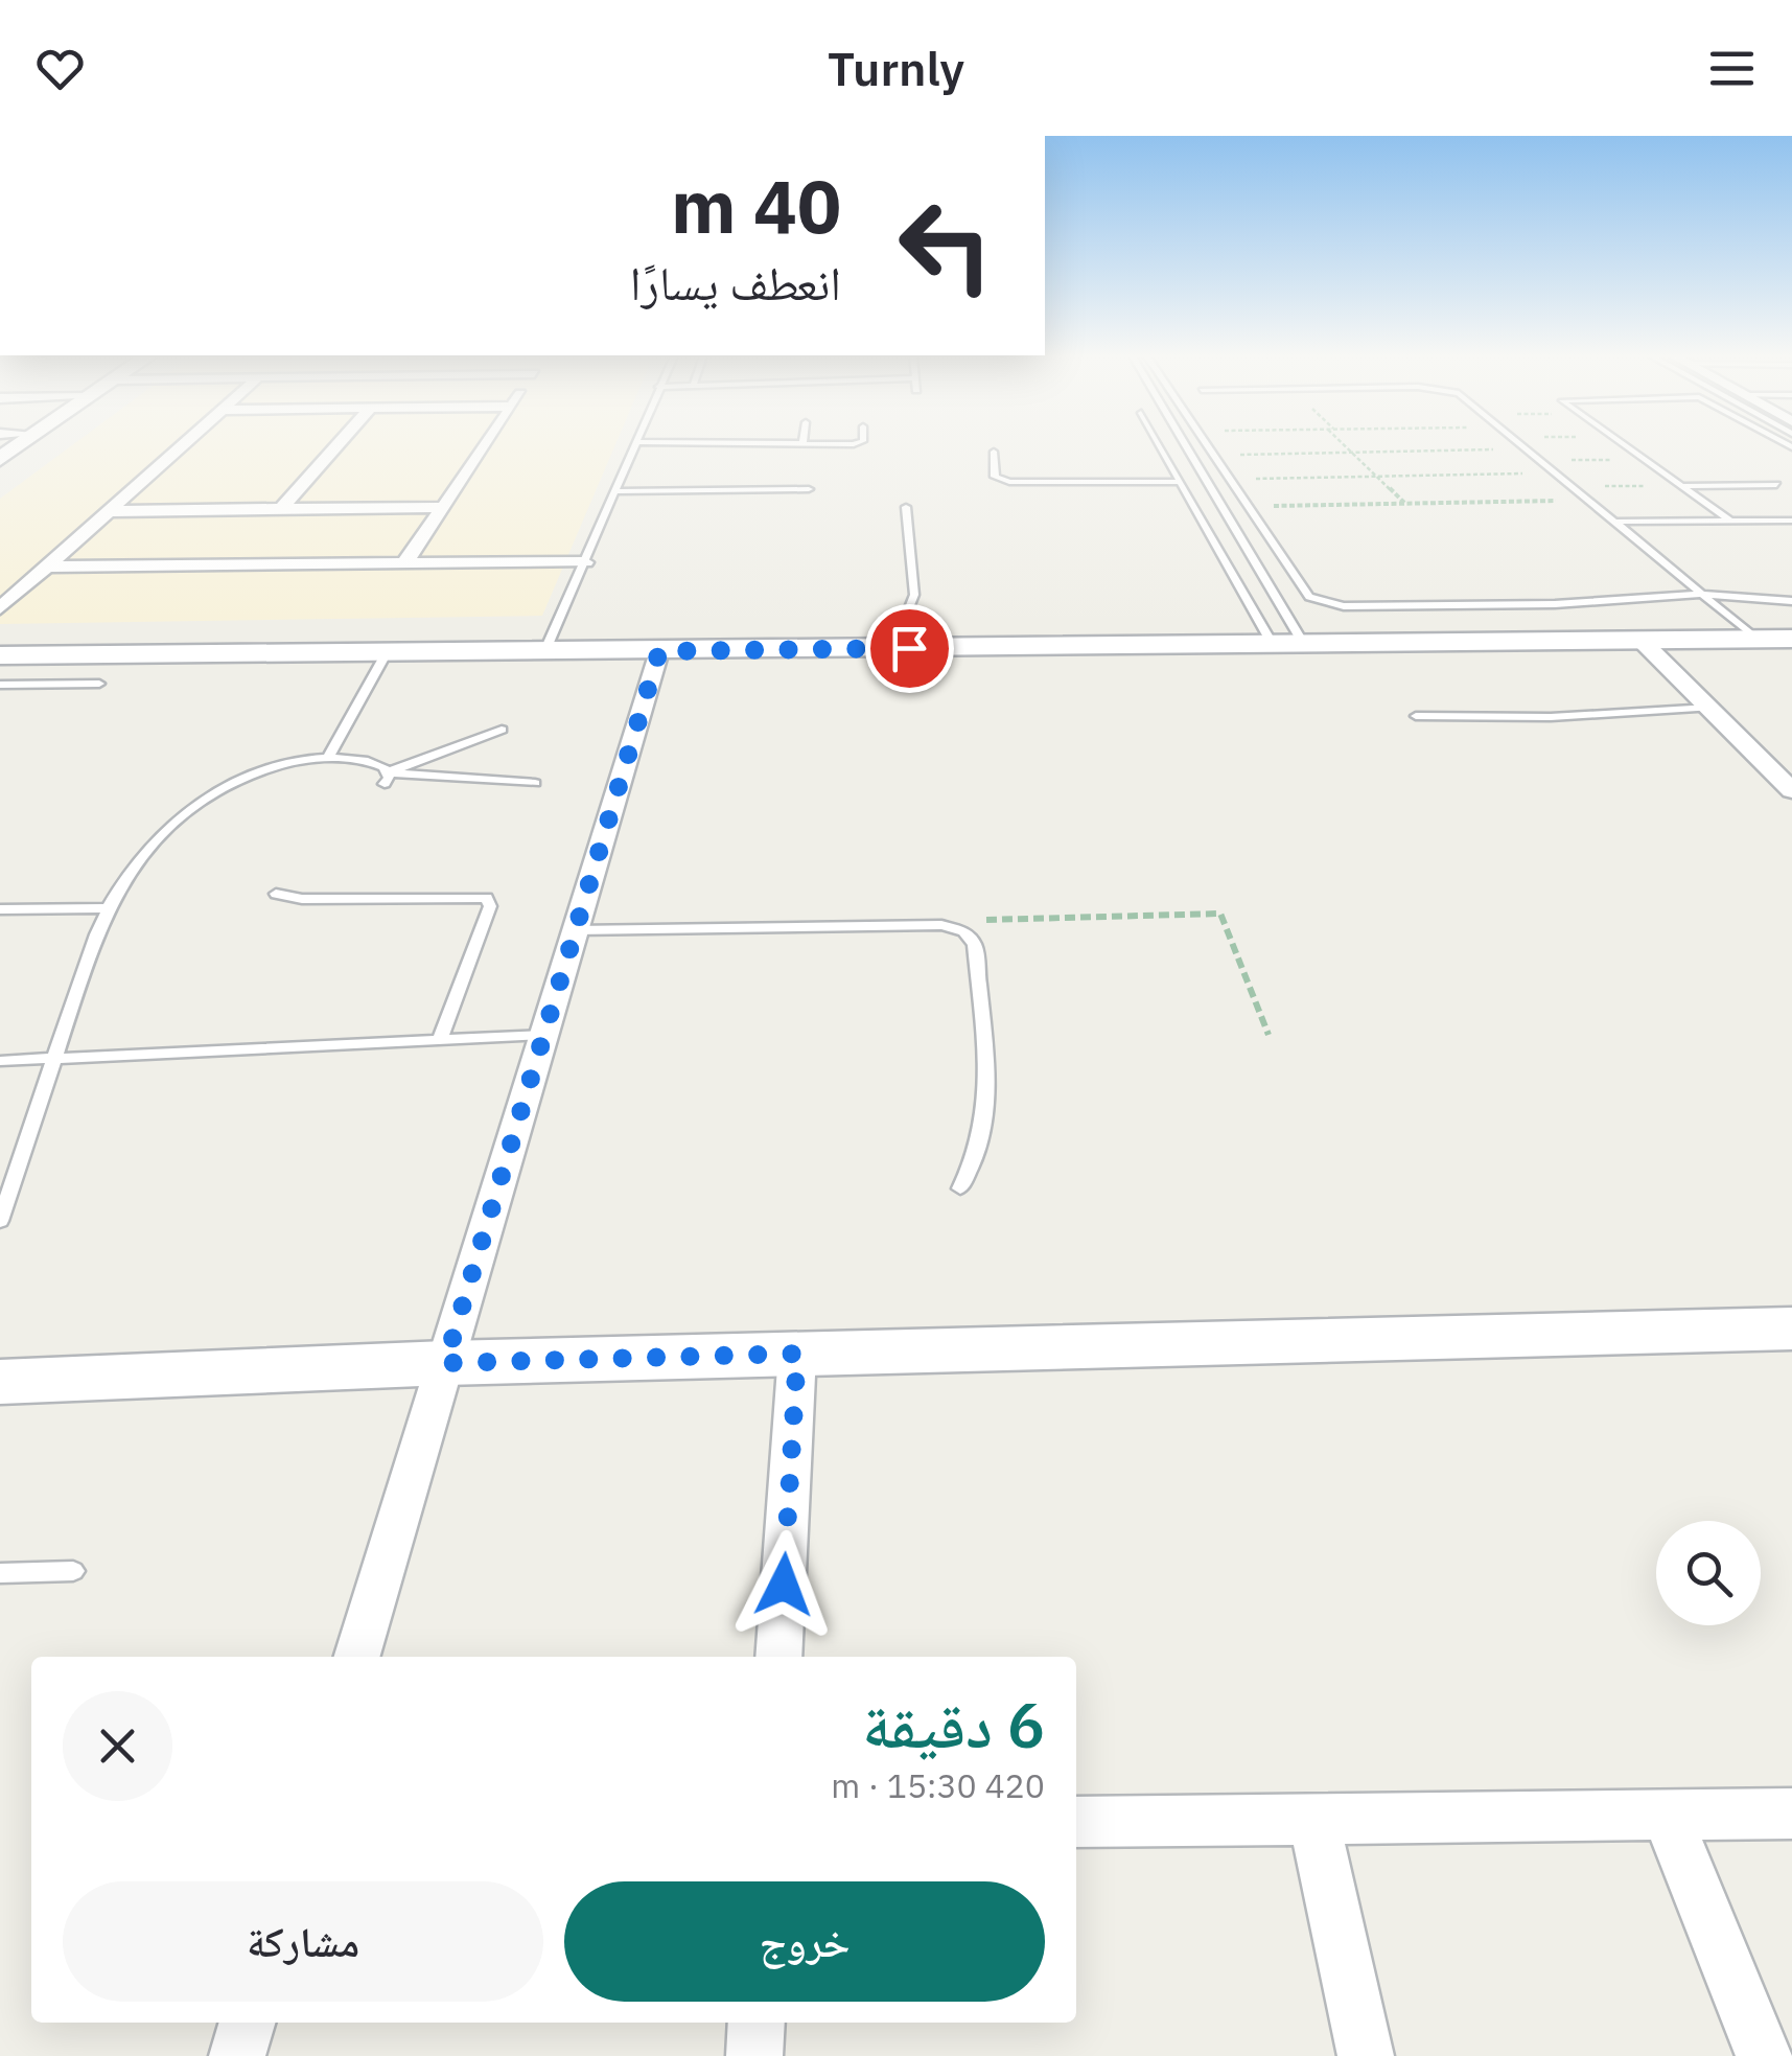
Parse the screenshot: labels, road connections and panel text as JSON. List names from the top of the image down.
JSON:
{
  "page": {
    "header": "Turnly",
    "turn": ["40 m", "انعطف يسارًا"],
    "heading": ["6 دقيقة", "420 m · 15:30"],
    "buttons": ["خروج", "مشاركة"]
  }
}
